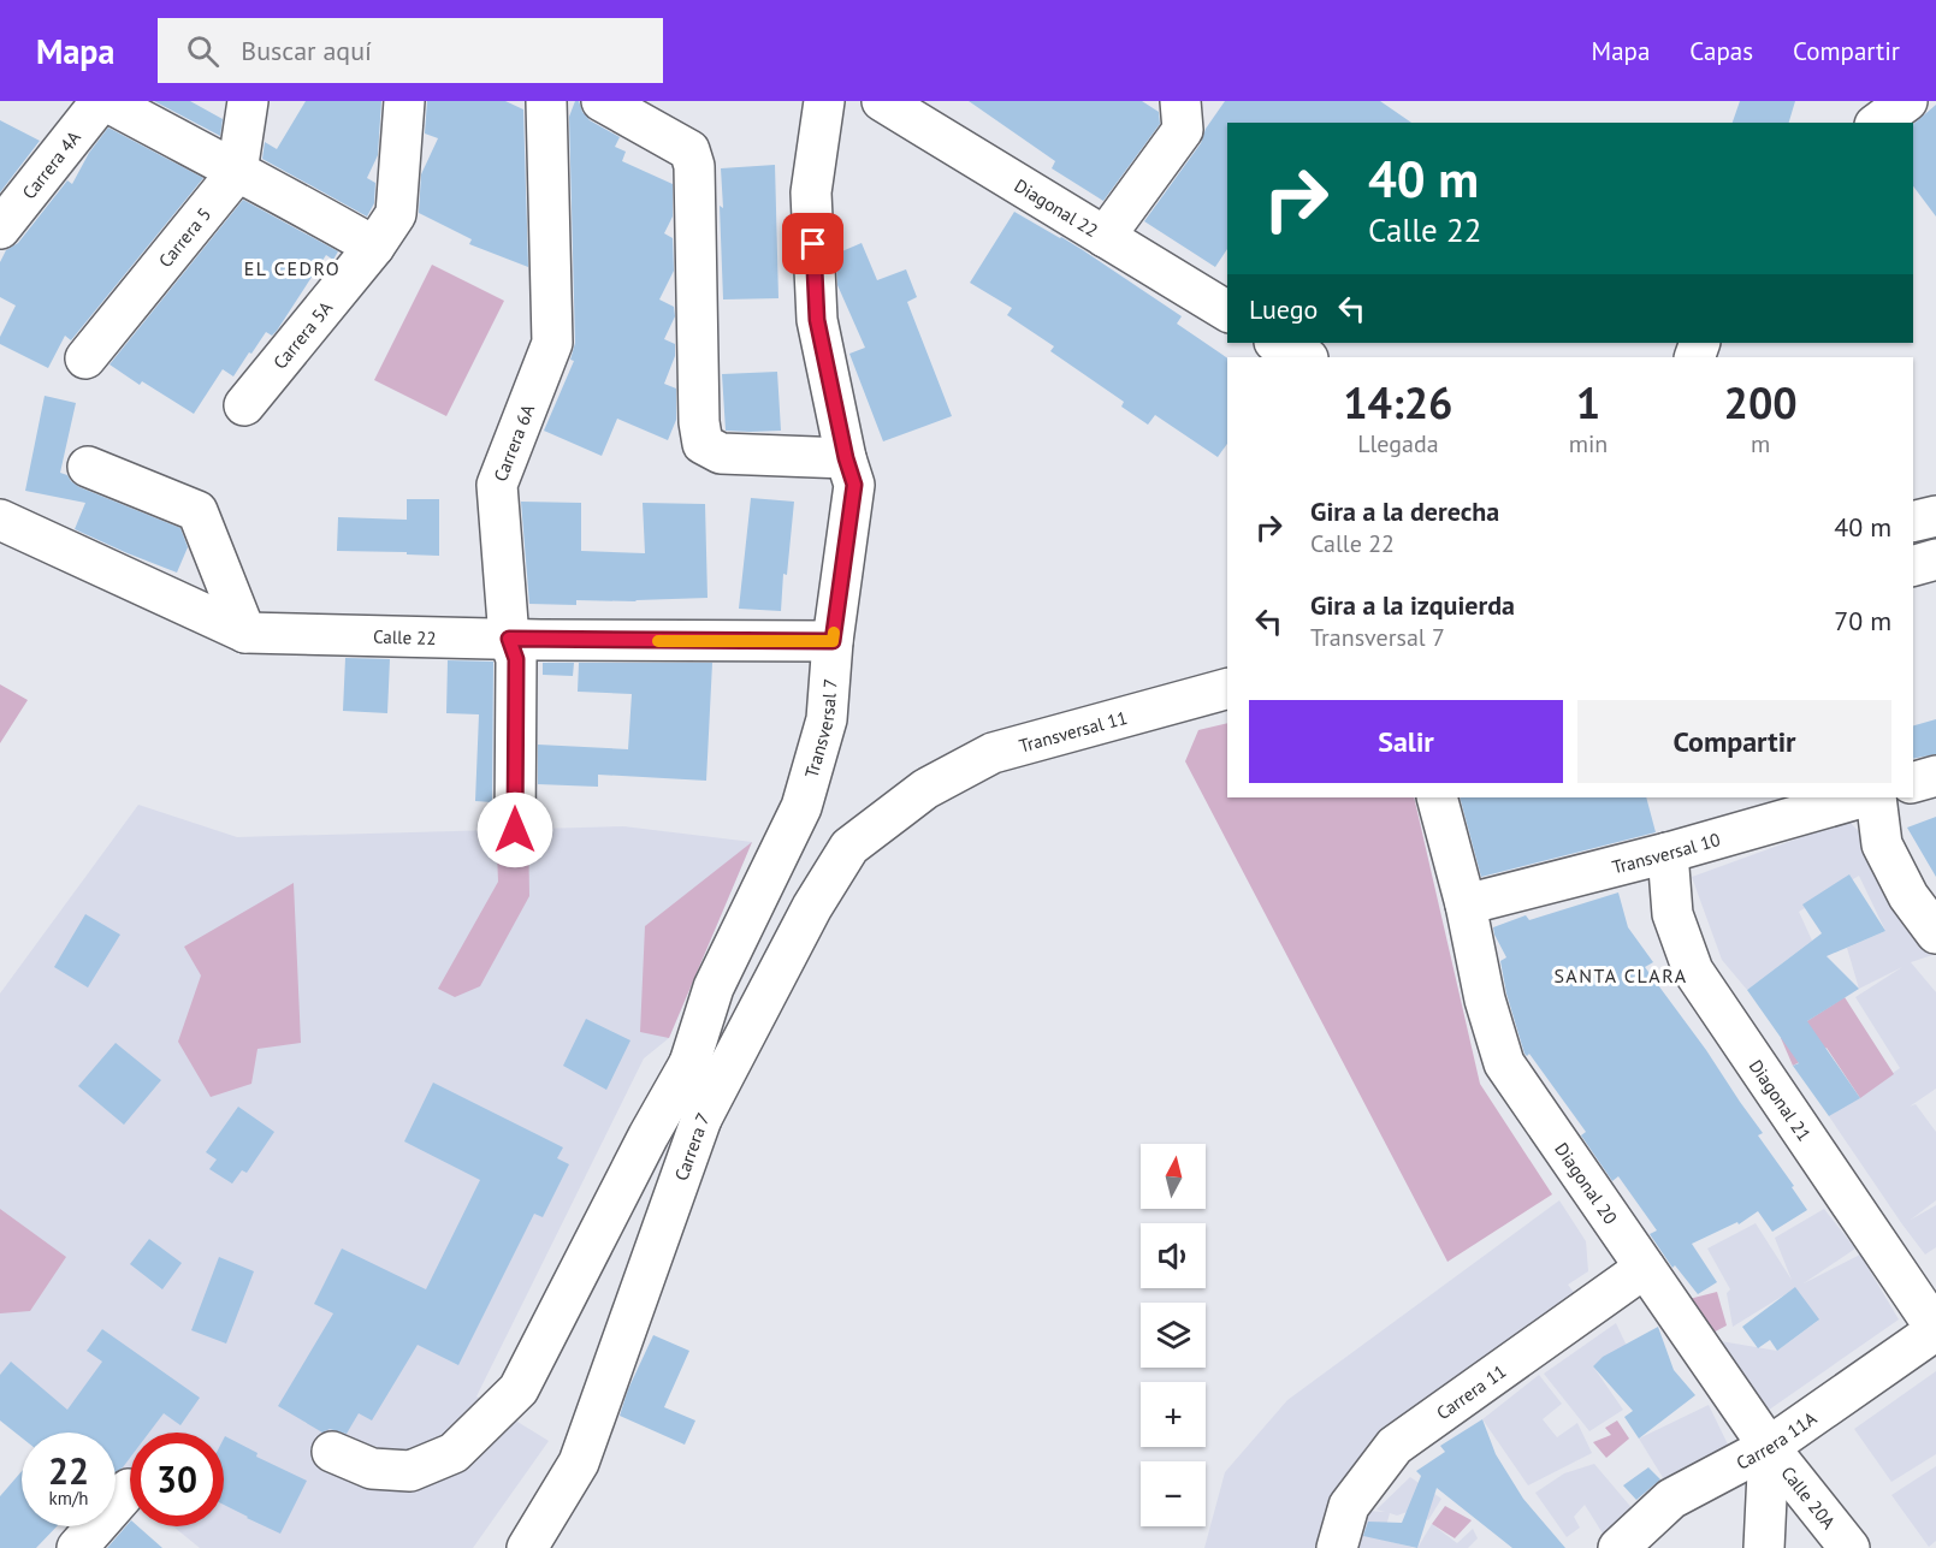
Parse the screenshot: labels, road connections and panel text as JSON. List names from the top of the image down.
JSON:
{
  "streets": {
    "street": [
      "Carrera 4A",
      "Diagonal 22",
      "Carrera 5",
      "Carrera 5A",
      "Carrera 6A",
      "Calle 22",
      "Transversal 7",
      "Transversal 11",
      "Transversal 10",
      "Diagonal 21",
      "Carrera 7",
      "Diagonal 20",
      "Carrera 11",
      "Carrera 11A",
      "Calle 20A"
    ]
  },
  "crossings": [
    ["Carrera 6A", "Calle 22"],
    ["Calle 22", "Transversal 7"],
    ["Transversal 7", "Carrera 7"],
    ["Transversal 11", "Carrera 7"],
    ["Transversal 10", "Diagonal 21"],
    ["Transversal 10", "Diagonal 20"],
    ["Diagonal 21", "Carrera 11A"],
    ["Diagonal 20", "Carrera 11"],
    ["Diagonal 20", "Carrera 11A"],
    ["Diagonal 20", "Calle 20A"],
    ["Carrera 11A", "Calle 20A"]
  ],
  "districts": ["EL CEDRO", "SANTA CLARA"],
  "north": "top",
  "page": {
    "header": "Mapa",
    "search": "Buscar aquí",
    "nav": ["Mapa", "Capas", "Compartir"],
    "turn": ["40 m", "Calle 22"],
    "then": "Luego",
    "eta": [
      "14:26",
      "Llegada",
      "1",
      "min",
      "200",
      "m"
    ],
    "list": [
      {
        "name": "Gira a la derecha",
        "note": "Calle 22",
        "value": "40 m"
      },
      {
        "name": "Gira a la izquierda",
        "note": "Transversal 7",
        "value": "70 m"
      }
    ],
    "buttons": ["Salir", "Compartir"],
    "map_buttons": ["+", "−"],
    "speed": "22 km/h",
    "limit": "30"
  }
}
